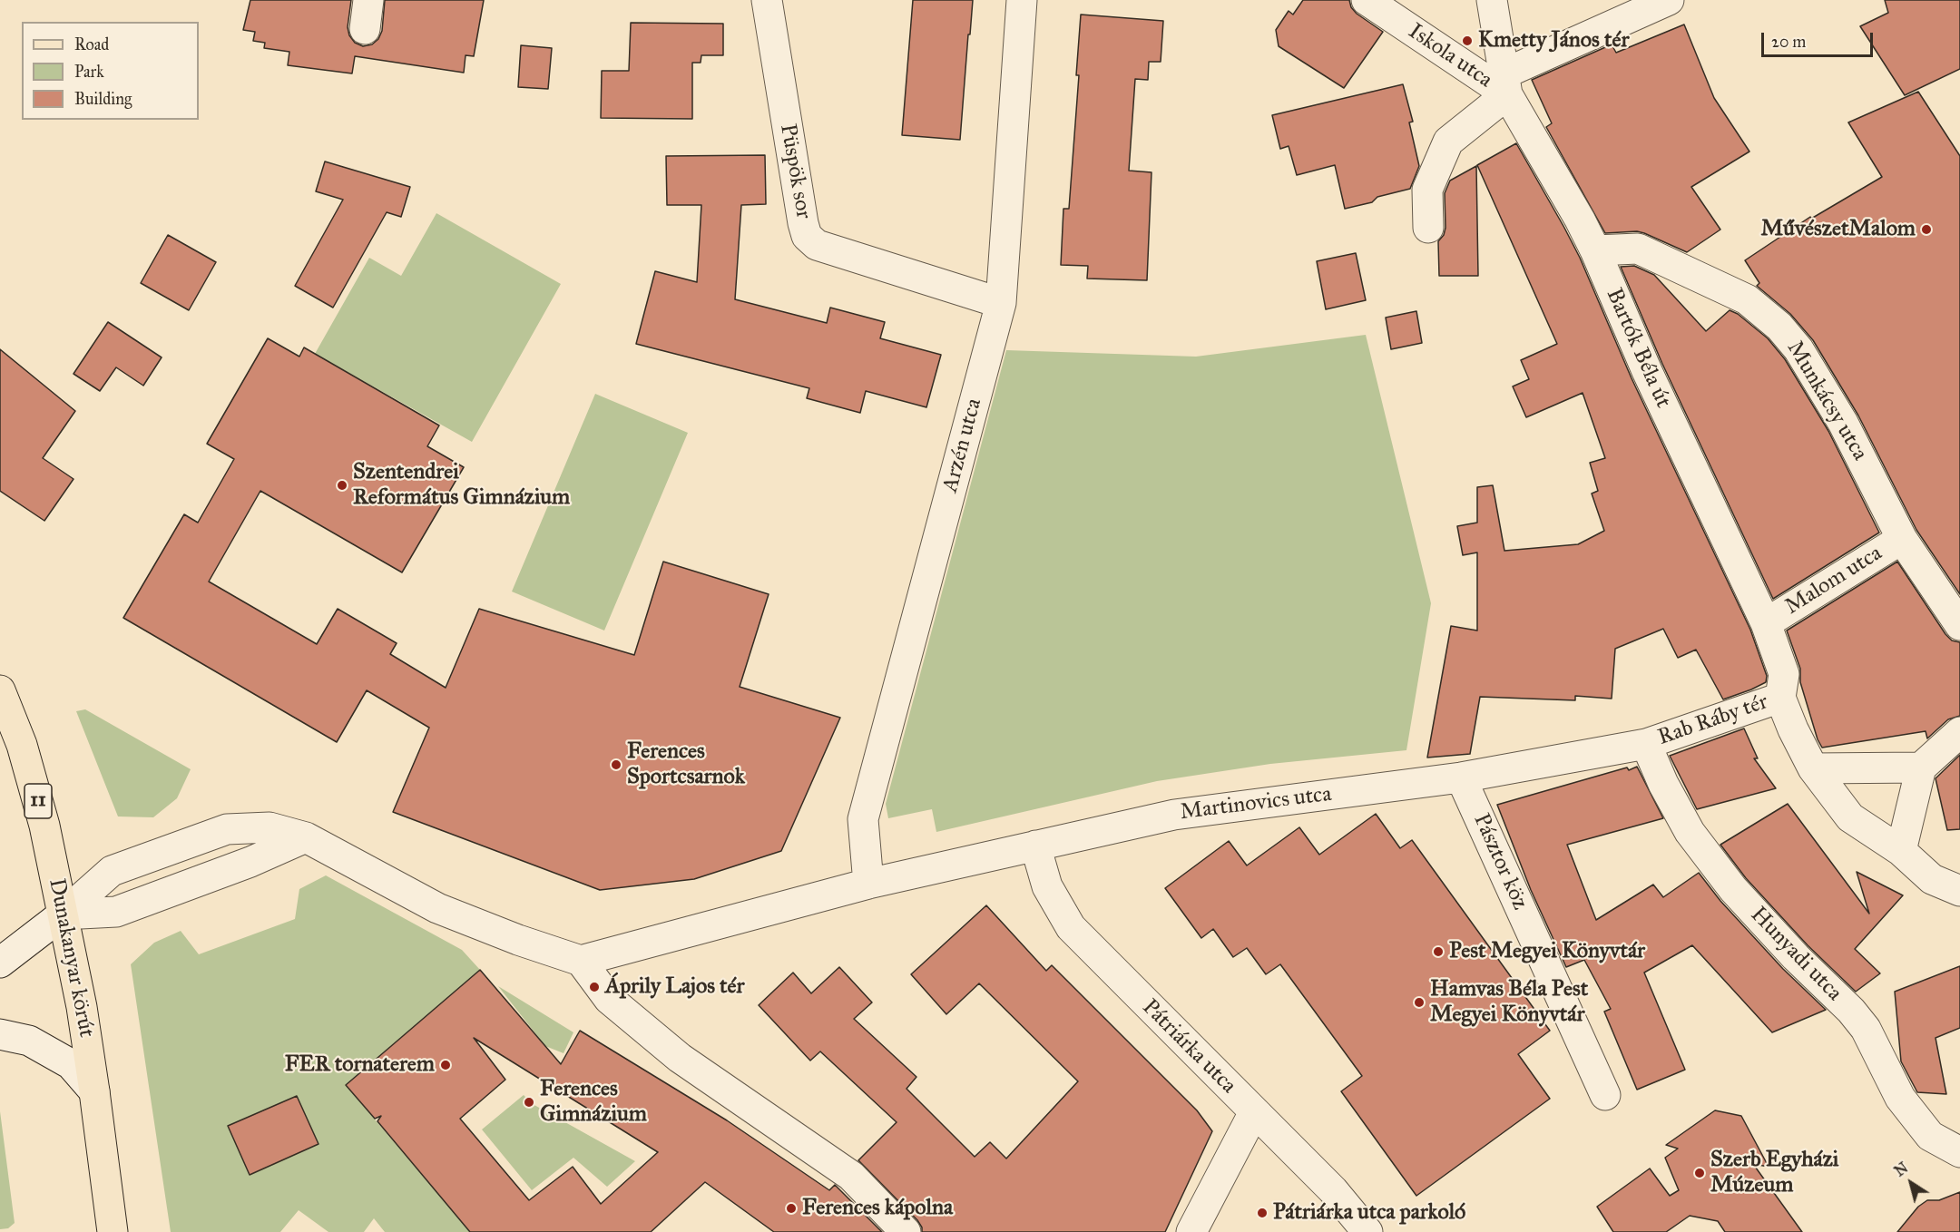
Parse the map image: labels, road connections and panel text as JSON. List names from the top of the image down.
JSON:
{
  "streets": {
    "main road": ["11", "Dunakanyar körút"],
    "street": [
      "Iskola utca",
      "Püspök sor",
      "Bartók Béla út",
      "Munkácsy utca",
      "Arzén utca",
      "Malom utca",
      "Rab Ráby tér",
      "Martinovics utca",
      "Pásztor köz",
      "Hunyadi utca",
      "Pátriárka utca"
    ]
  },
  "crossings": [
    ["Iskola utca", "Bartók Béla út"],
    ["Püspök sor", "Arzén utca"],
    ["Bartók Béla út", "Munkácsy utca"],
    ["Bartók Béla út", "Malom utca"],
    ["Bartók Béla út", "Rab Ráby tér"],
    ["Munkácsy utca", "Malom utca"],
    ["Arzén utca", "Martinovics utca"],
    ["Rab Ráby tér", "Martinovics utca"],
    ["Rab Ráby tér", "Hunyadi utca"],
    ["Martinovics utca", "Pásztor köz"],
    ["Martinovics utca", "Hunyadi utca"],
    ["Martinovics utca", "Pátriárka utca"]
  ],
  "places": [
    "Kmetty János tér",
    "MűvészetMalom",
    "Szentendrei Református Gimnázium",
    "Ferences Sportcsarnok",
    "Pest Megyei Könyvtár",
    "Áprily Lajos tér",
    "Hamvas Béla Pest Megyei Könyvtár",
    "FER tornaterem",
    "Ferences Gimnázium",
    "Szerb Egyházi Múzeum",
    "Ferences kápolna",
    "Pátriárka utca parkoló"
  ],
  "legend": ["Road", "Park", "Building"],
  "scale_bar": "20 m",
  "north": "top left"
}
